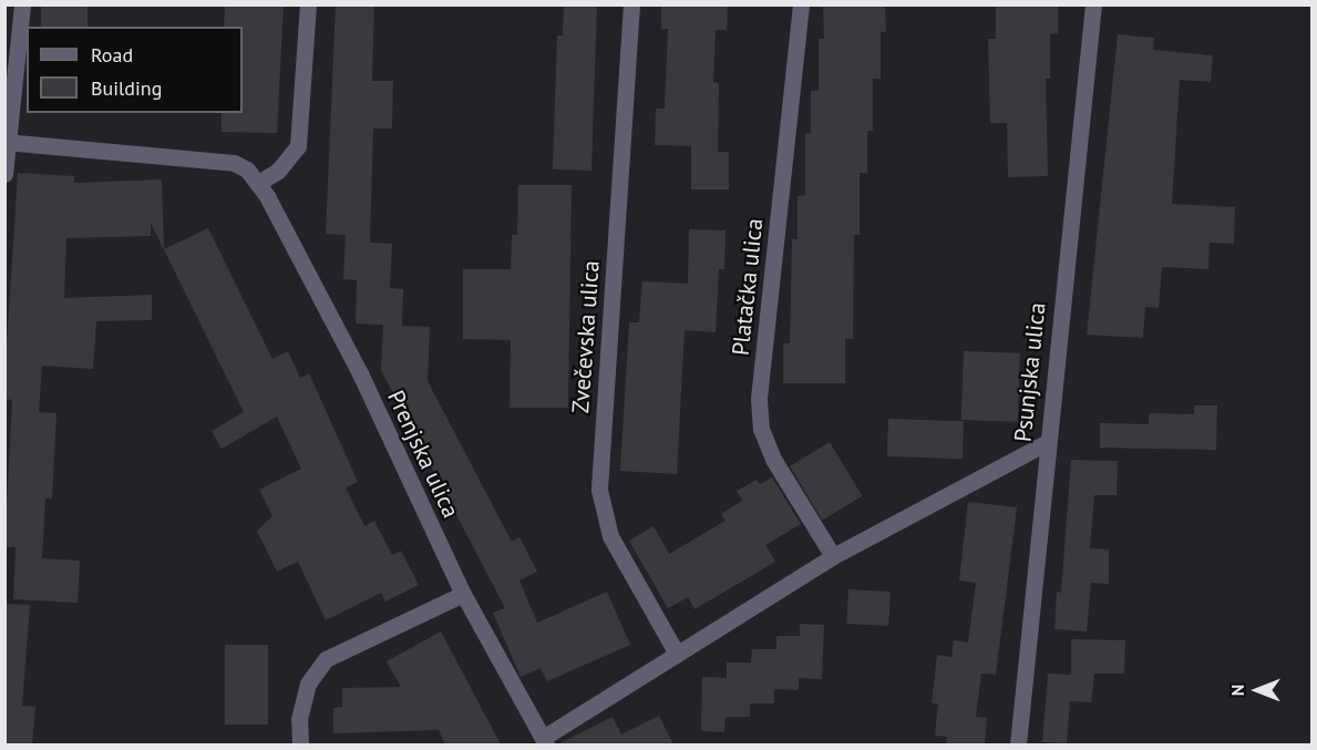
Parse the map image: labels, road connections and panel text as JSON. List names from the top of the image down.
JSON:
{
  "streets": {
    "street": [
      "Platačka ulica",
      "Zvečevska ulica",
      "Psunjska ulica",
      "Prenjska ulica"
    ]
  },
  "legend": ["Road", "Building"],
  "north": "left"
}
